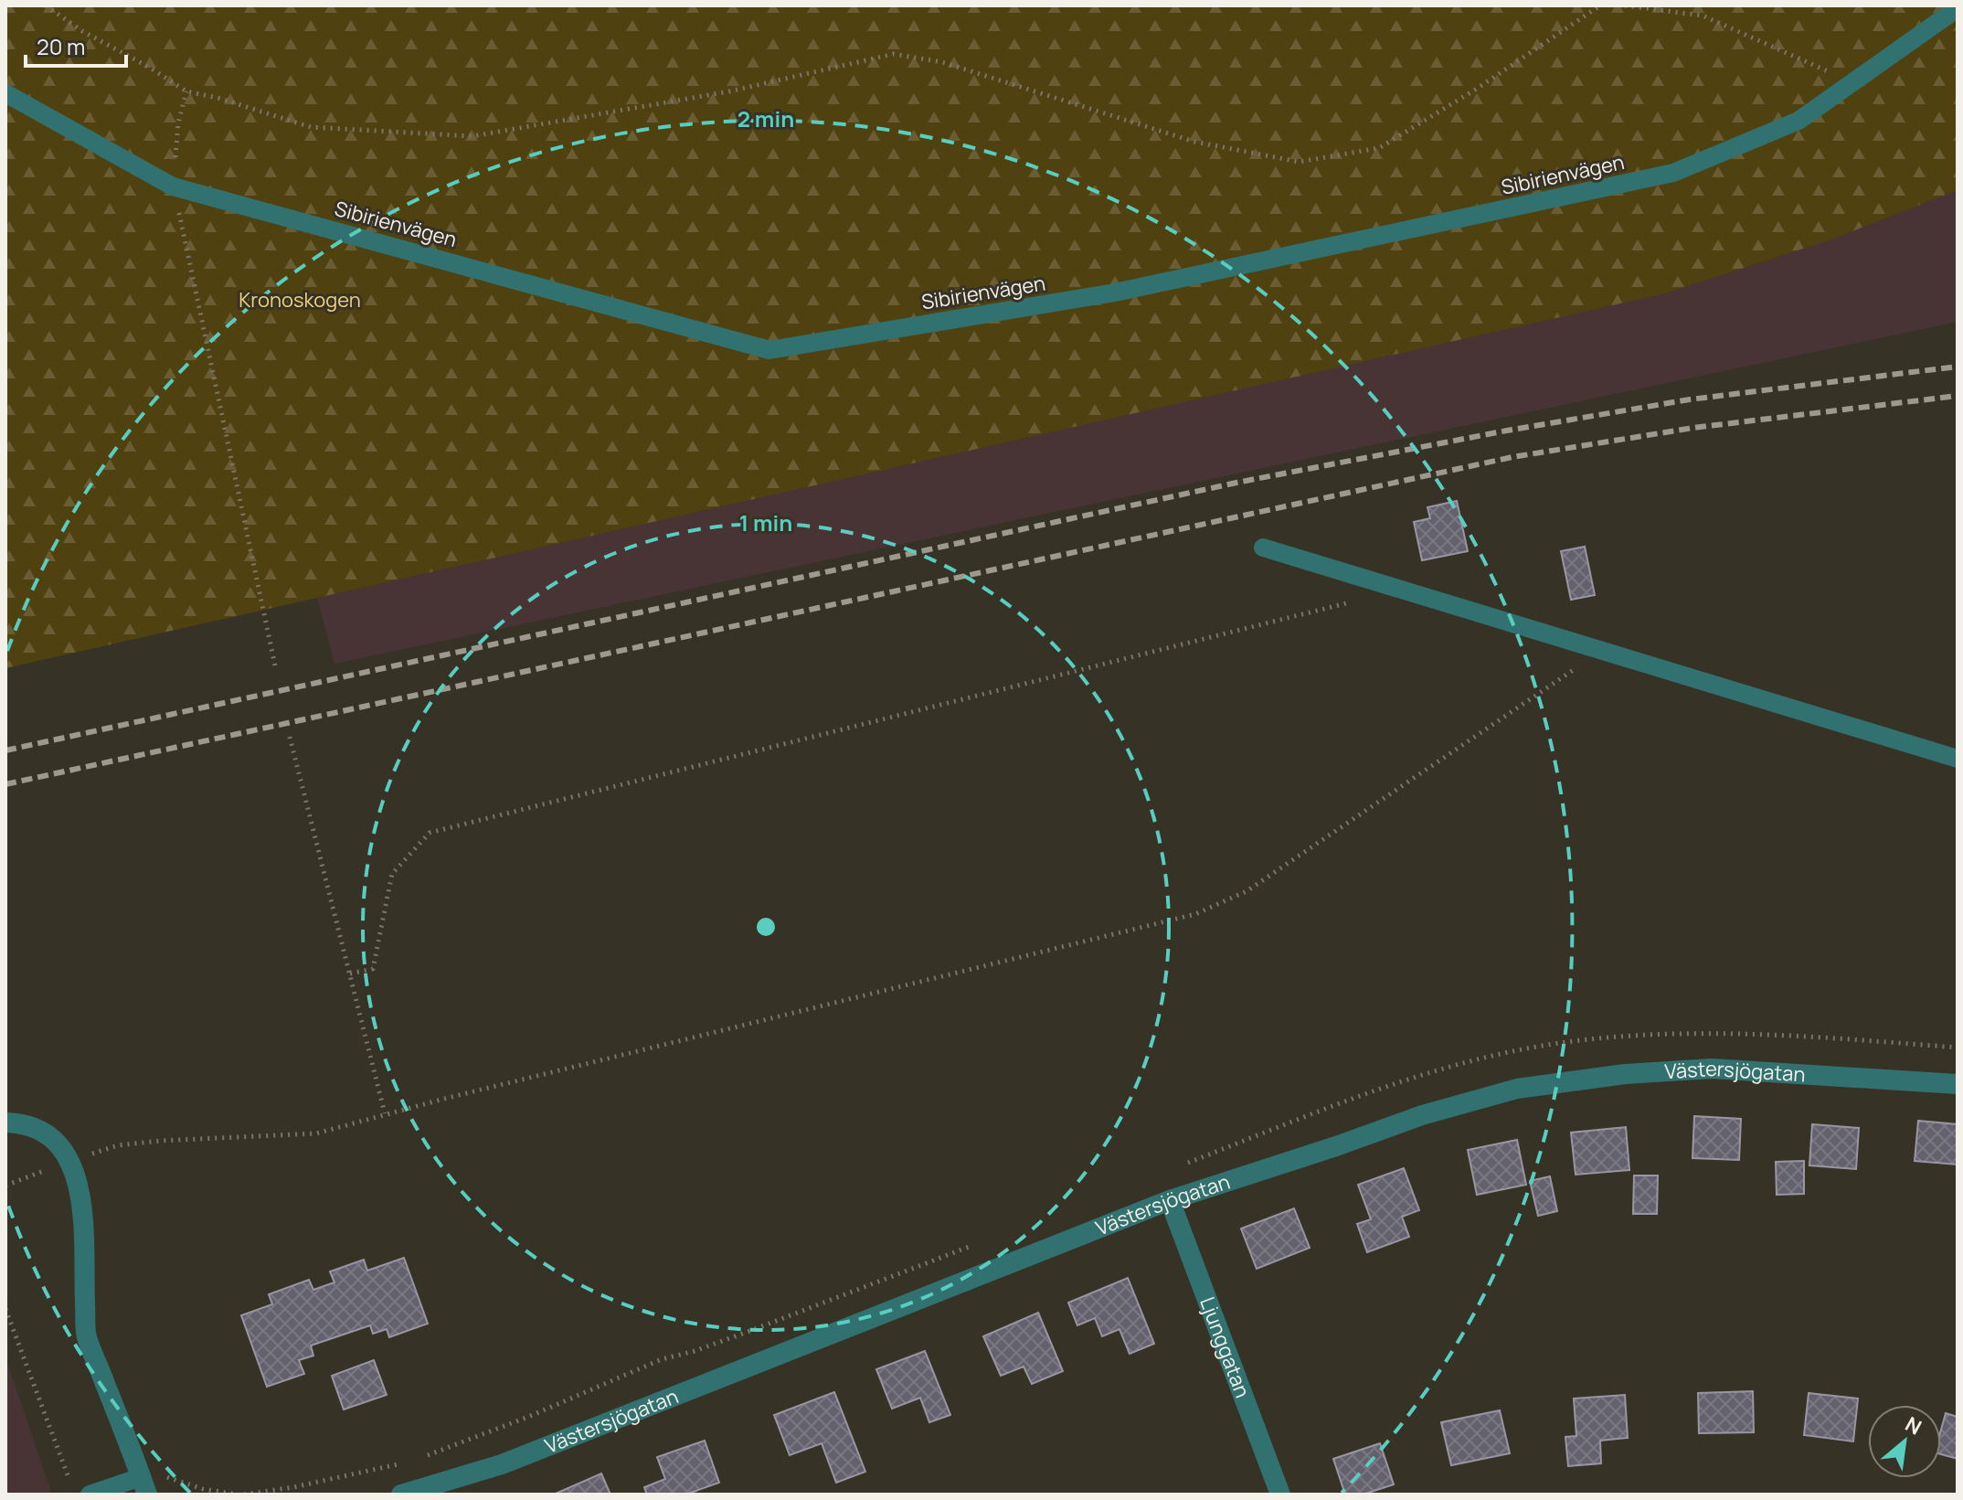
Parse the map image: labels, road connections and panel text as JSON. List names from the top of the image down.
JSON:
{
  "streets": {
    "street": ["Västersjögatan", "Ljunggatan"],
    "lane": ["Sibirienvägen"]
  },
  "crossings": [
    ["Västersjögatan", "Ljunggatan"]
  ],
  "parks": ["Kronoskogen"],
  "scale_bar": "20 m",
  "north": "top right",
  "rings": ["2 min", "1 min"]
}
